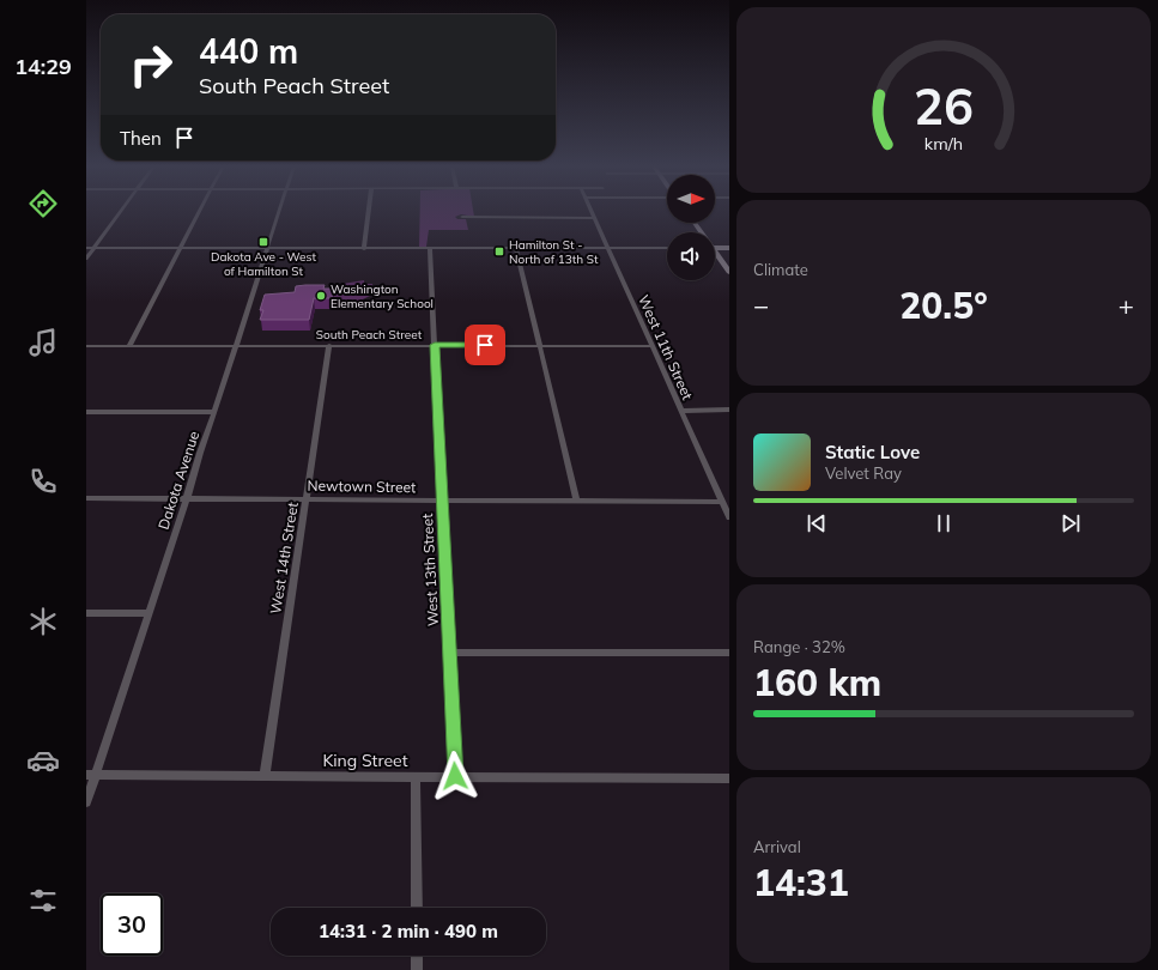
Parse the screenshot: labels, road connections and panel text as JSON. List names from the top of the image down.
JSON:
{
  "streets": {
    "street": [
      "South Peach Street",
      "West 11th Street",
      "Dakota Avenue",
      "Newtown Street",
      "West 14th Street",
      "West 13th Street",
      "King Street"
    ]
  },
  "crossings": [
    ["South Peach Street", "West 11th Street"],
    ["South Peach Street", "Dakota Avenue"],
    ["South Peach Street", "West 14th Street"],
    ["South Peach Street", "West 13th Street"],
    ["West 11th Street", "Newtown Street"],
    ["Dakota Avenue", "Newtown Street"],
    ["Dakota Avenue", "King Street"],
    ["Newtown Street", "West 14th Street"],
    ["Newtown Street", "West 13th Street"],
    ["West 14th Street", "King Street"],
    ["West 13th Street", "King Street"]
  ],
  "places": {
    "transit": ["Dakota Ave - West of Hamilton St", "Hamilton St - North of 13th St"],
    "other": ["Washington Elementary School"]
  },
  "north": "right",
  "page": {
    "tabs": "14:29",
    "turn": ["440 m", "South Peach Street"],
    "then": "Then",
    "tile": [
      "Climate",
      ["Range · 32%", "160 km"],
      ["Arrival", "14:31"]
    ],
    "heat": ["−", "20.5°", "+"],
    "song": ["Static Love", "Velvet Ray"],
    "limit": "30",
    "trip": "14:31 · 2 min · 490 m",
    "gauge": ["26", "km/h"]
  }
}
